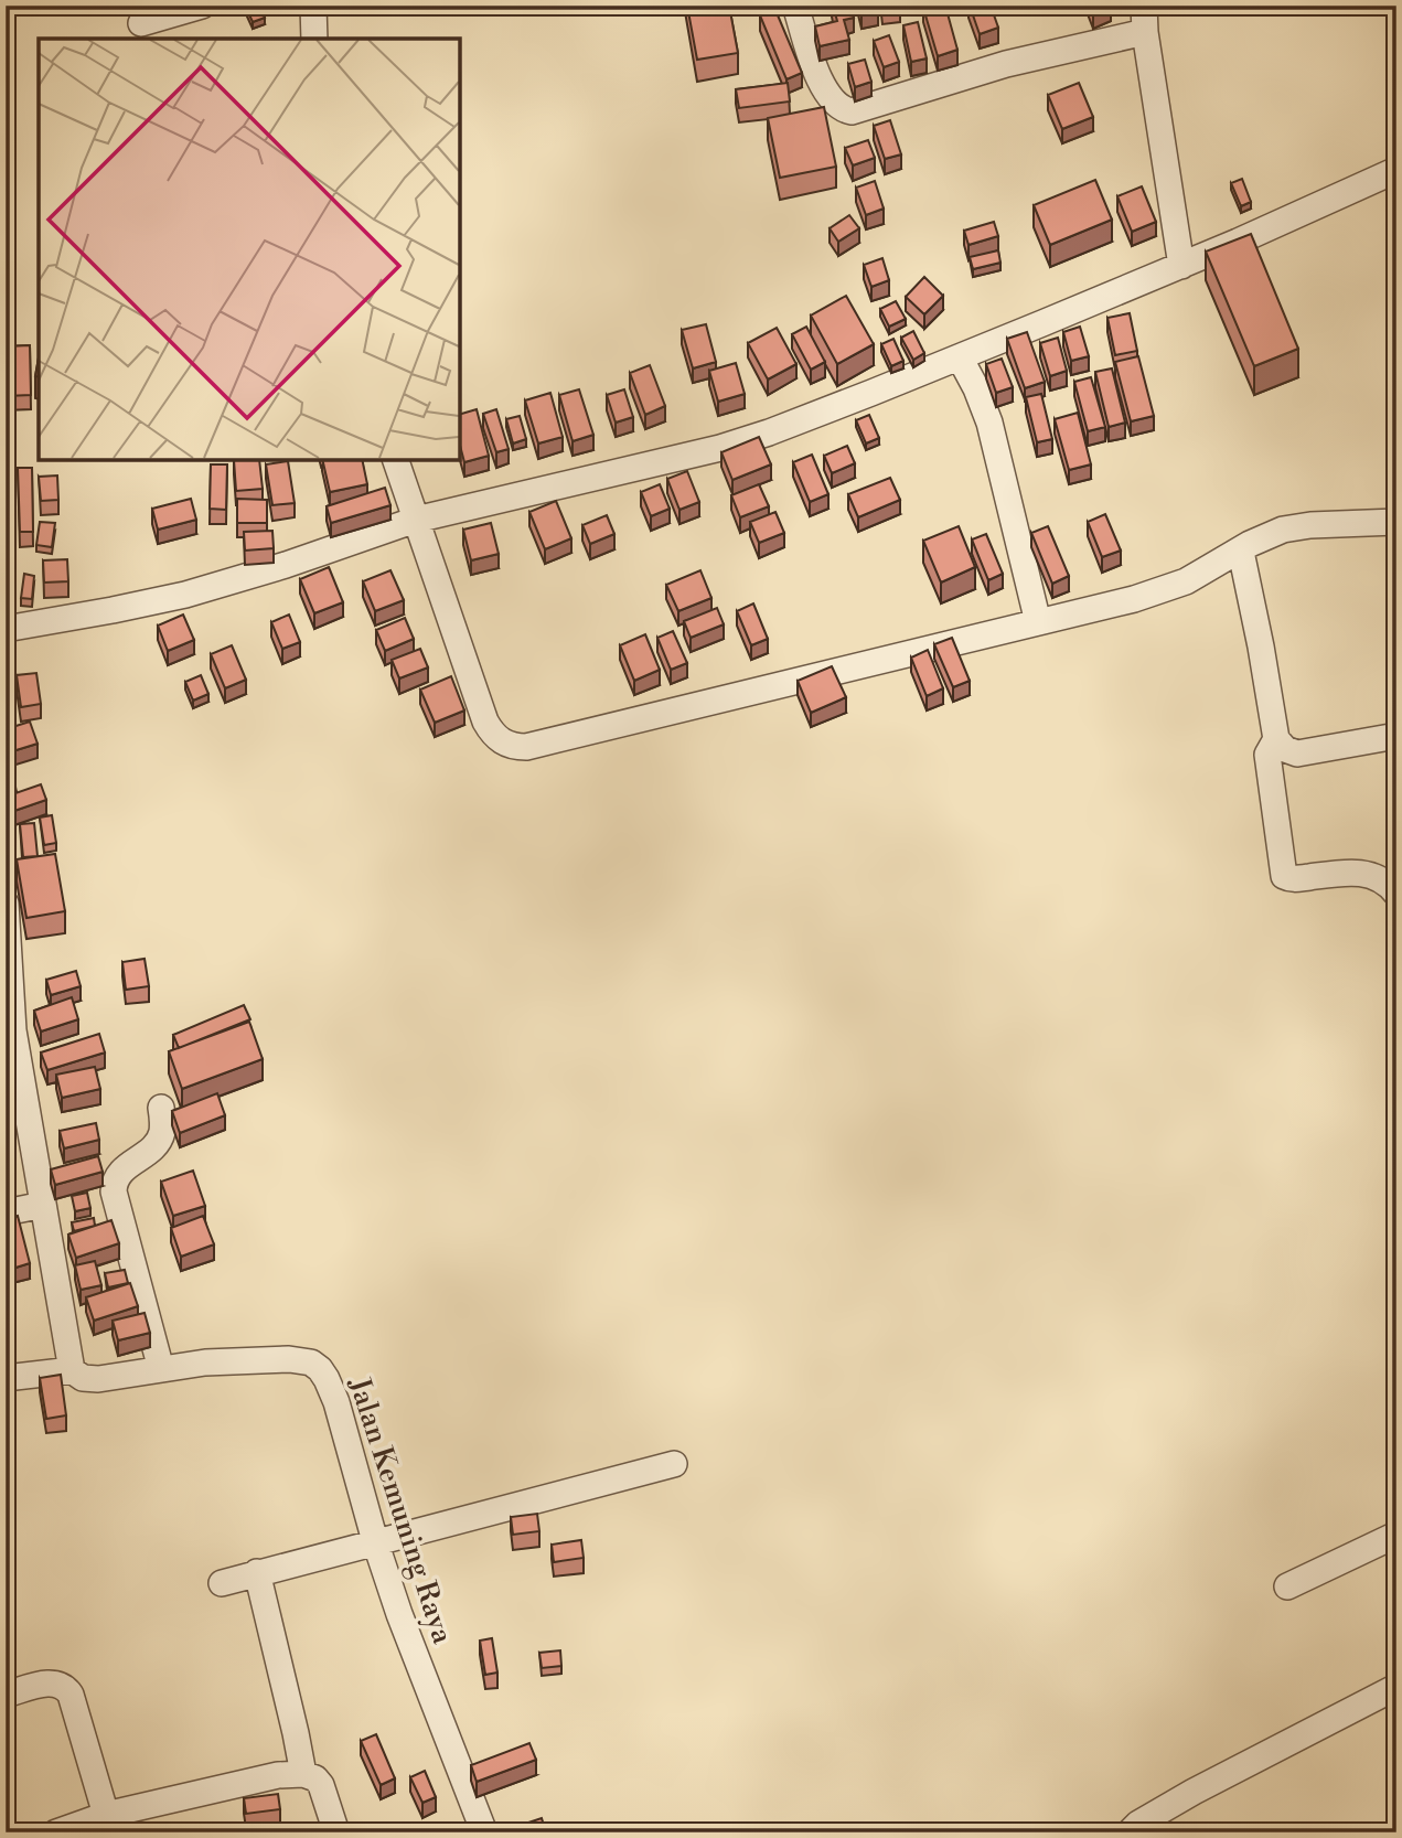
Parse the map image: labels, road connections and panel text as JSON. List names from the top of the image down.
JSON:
{
  "streets": {
    "street": ["Jalan Kemuning Raya"]
  }
}
